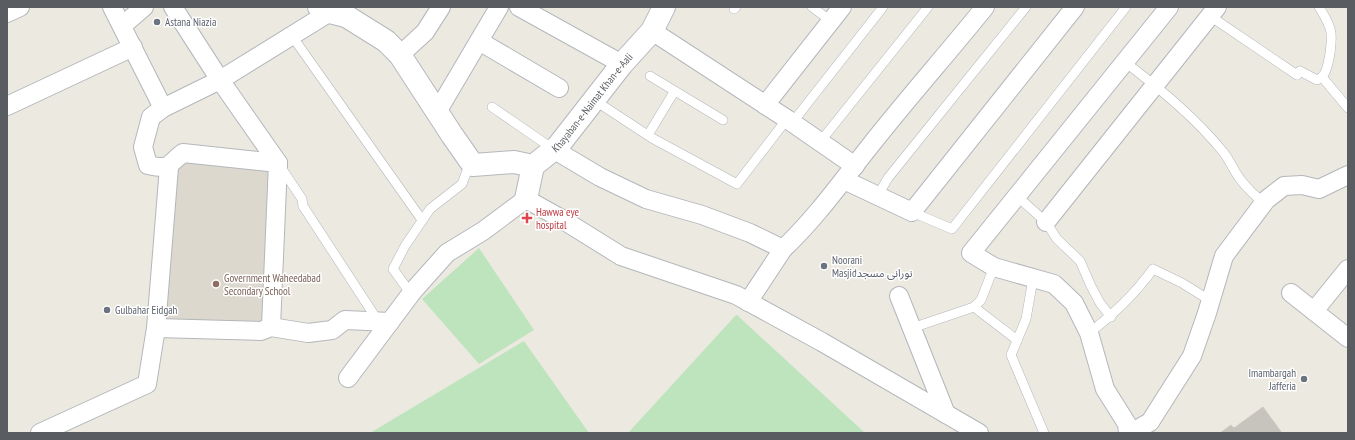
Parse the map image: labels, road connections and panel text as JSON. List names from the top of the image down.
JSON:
{
  "streets": {
    "street": ["Khayaban-e-Naimat Khan-e-Aali"]
  },
  "places": {
    "other": [
      "Astana Niazia",
      "Noorani Masjidنورانی مسجد",
      "Government Waheedabad Secondary School",
      "Gulbahar Eidgah",
      "Imambargah Jafferia"
    ],
    "health": ["Hawwa eye hospital"]
  }
}
